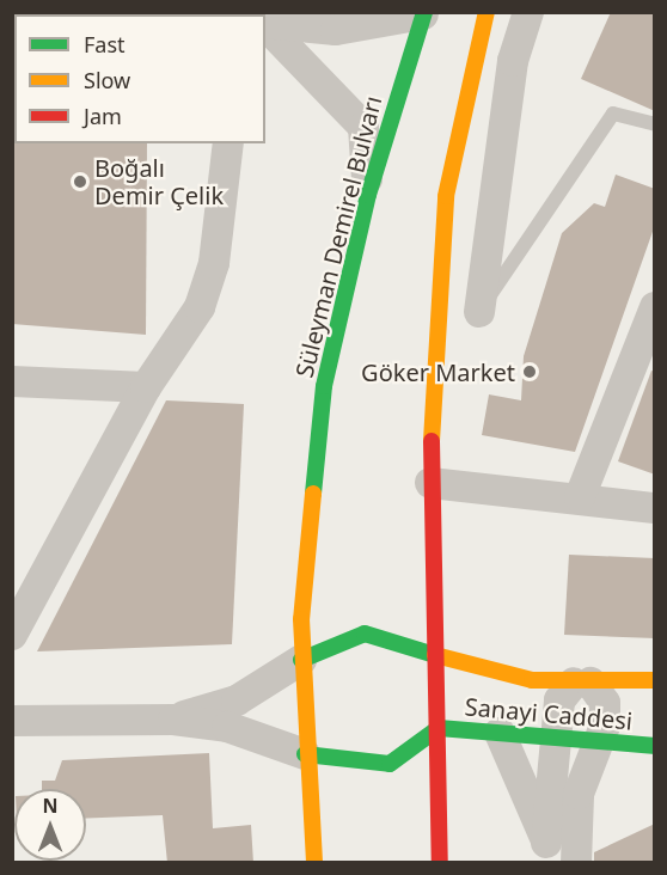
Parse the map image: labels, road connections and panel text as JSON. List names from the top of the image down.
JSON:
{
  "streets": {
    "main road": ["Süleyman Demirel Bulvarı", "Sanayi Caddesi"]
  },
  "crossings": [
    ["Süleyman Demirel Bulvarı", "Sanayi Caddesi"]
  ],
  "places": ["Boğalı Demir Çelik", "Göker Market"],
  "legend": ["Fast", "Slow", "Jam"],
  "north": "top"
}
